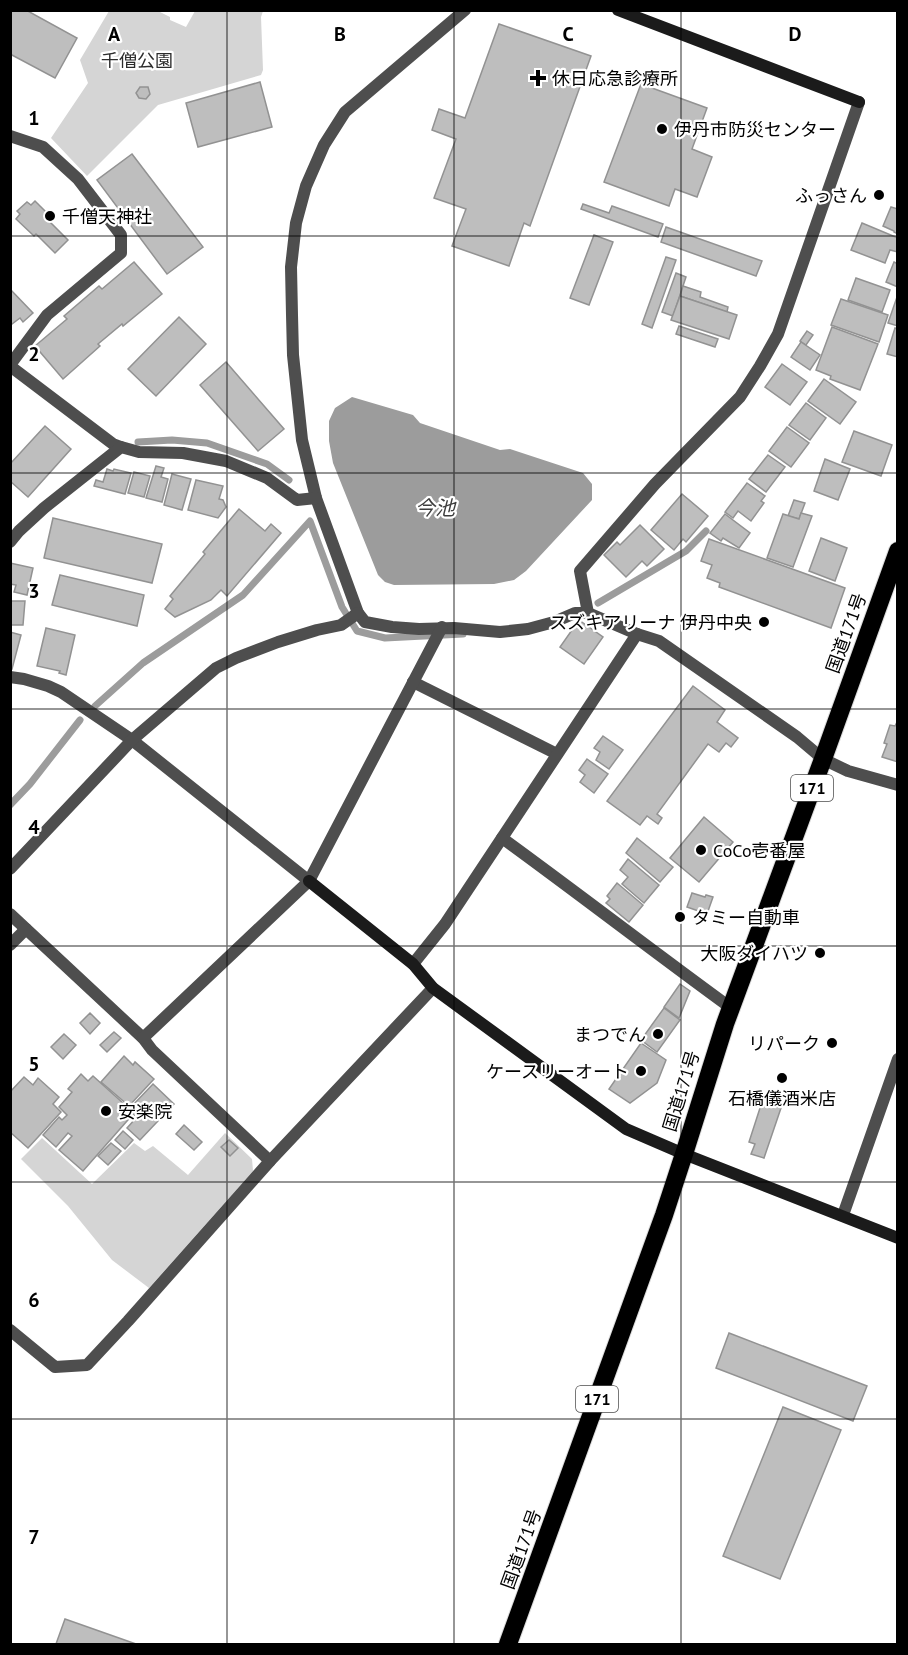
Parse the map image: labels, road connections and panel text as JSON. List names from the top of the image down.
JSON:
{
  "streets": {
    "highway": ["国道171号", "171"]
  },
  "water": ["今池"],
  "parks": ["千僧公園"],
  "places": {
    "health": ["休日応急診療所"],
    "other": [
      "伊丹市防災センター",
      "ふっさん",
      "千僧天神社",
      "スズキアリーナ 伊丹中央",
      "CoCo壱番屋",
      "タミー自動車",
      "大阪ダイハツ",
      "まつでん",
      "リパーク",
      "ケースリーオート",
      "石橋儀酒米店",
      "安楽院"
    ]
  },
  "grid": {
    "columns": [
      "A",
      "B",
      "C",
      "D"
    ],
    "rows": [
      "1",
      "2",
      "3",
      "4",
      "5",
      "6",
      "7"
    ]
  }
}
